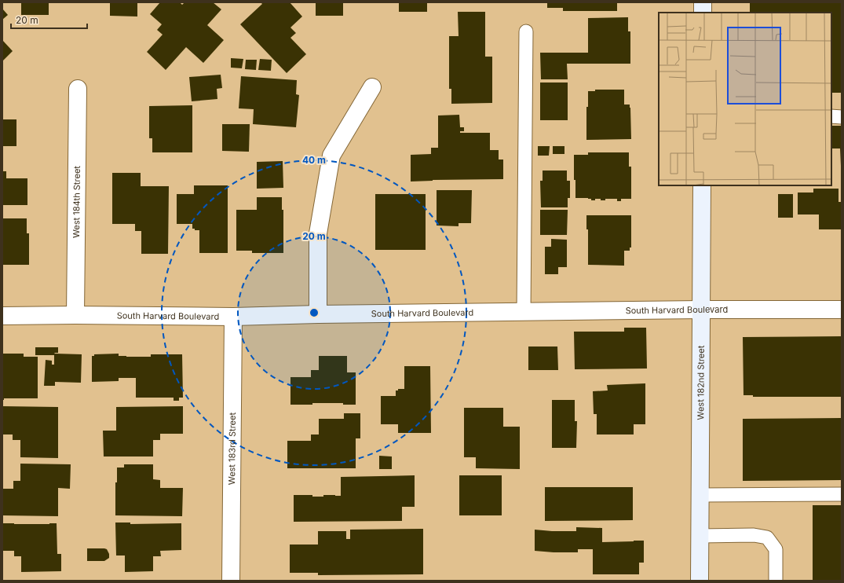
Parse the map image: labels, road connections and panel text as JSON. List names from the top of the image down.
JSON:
{
  "streets": {
    "main road": ["West 182nd Street"],
    "street": ["West 184th Street", "South Harvard Boulevard", "West 183rd Street"]
  },
  "crossings": [
    ["West 184th Street", "South Harvard Boulevard"],
    ["South Harvard Boulevard", "West 182nd Street"],
    ["South Harvard Boulevard", "West 183rd Street"]
  ],
  "scale_bar": "20 m",
  "rings": ["40 m", "20 m"]
}
